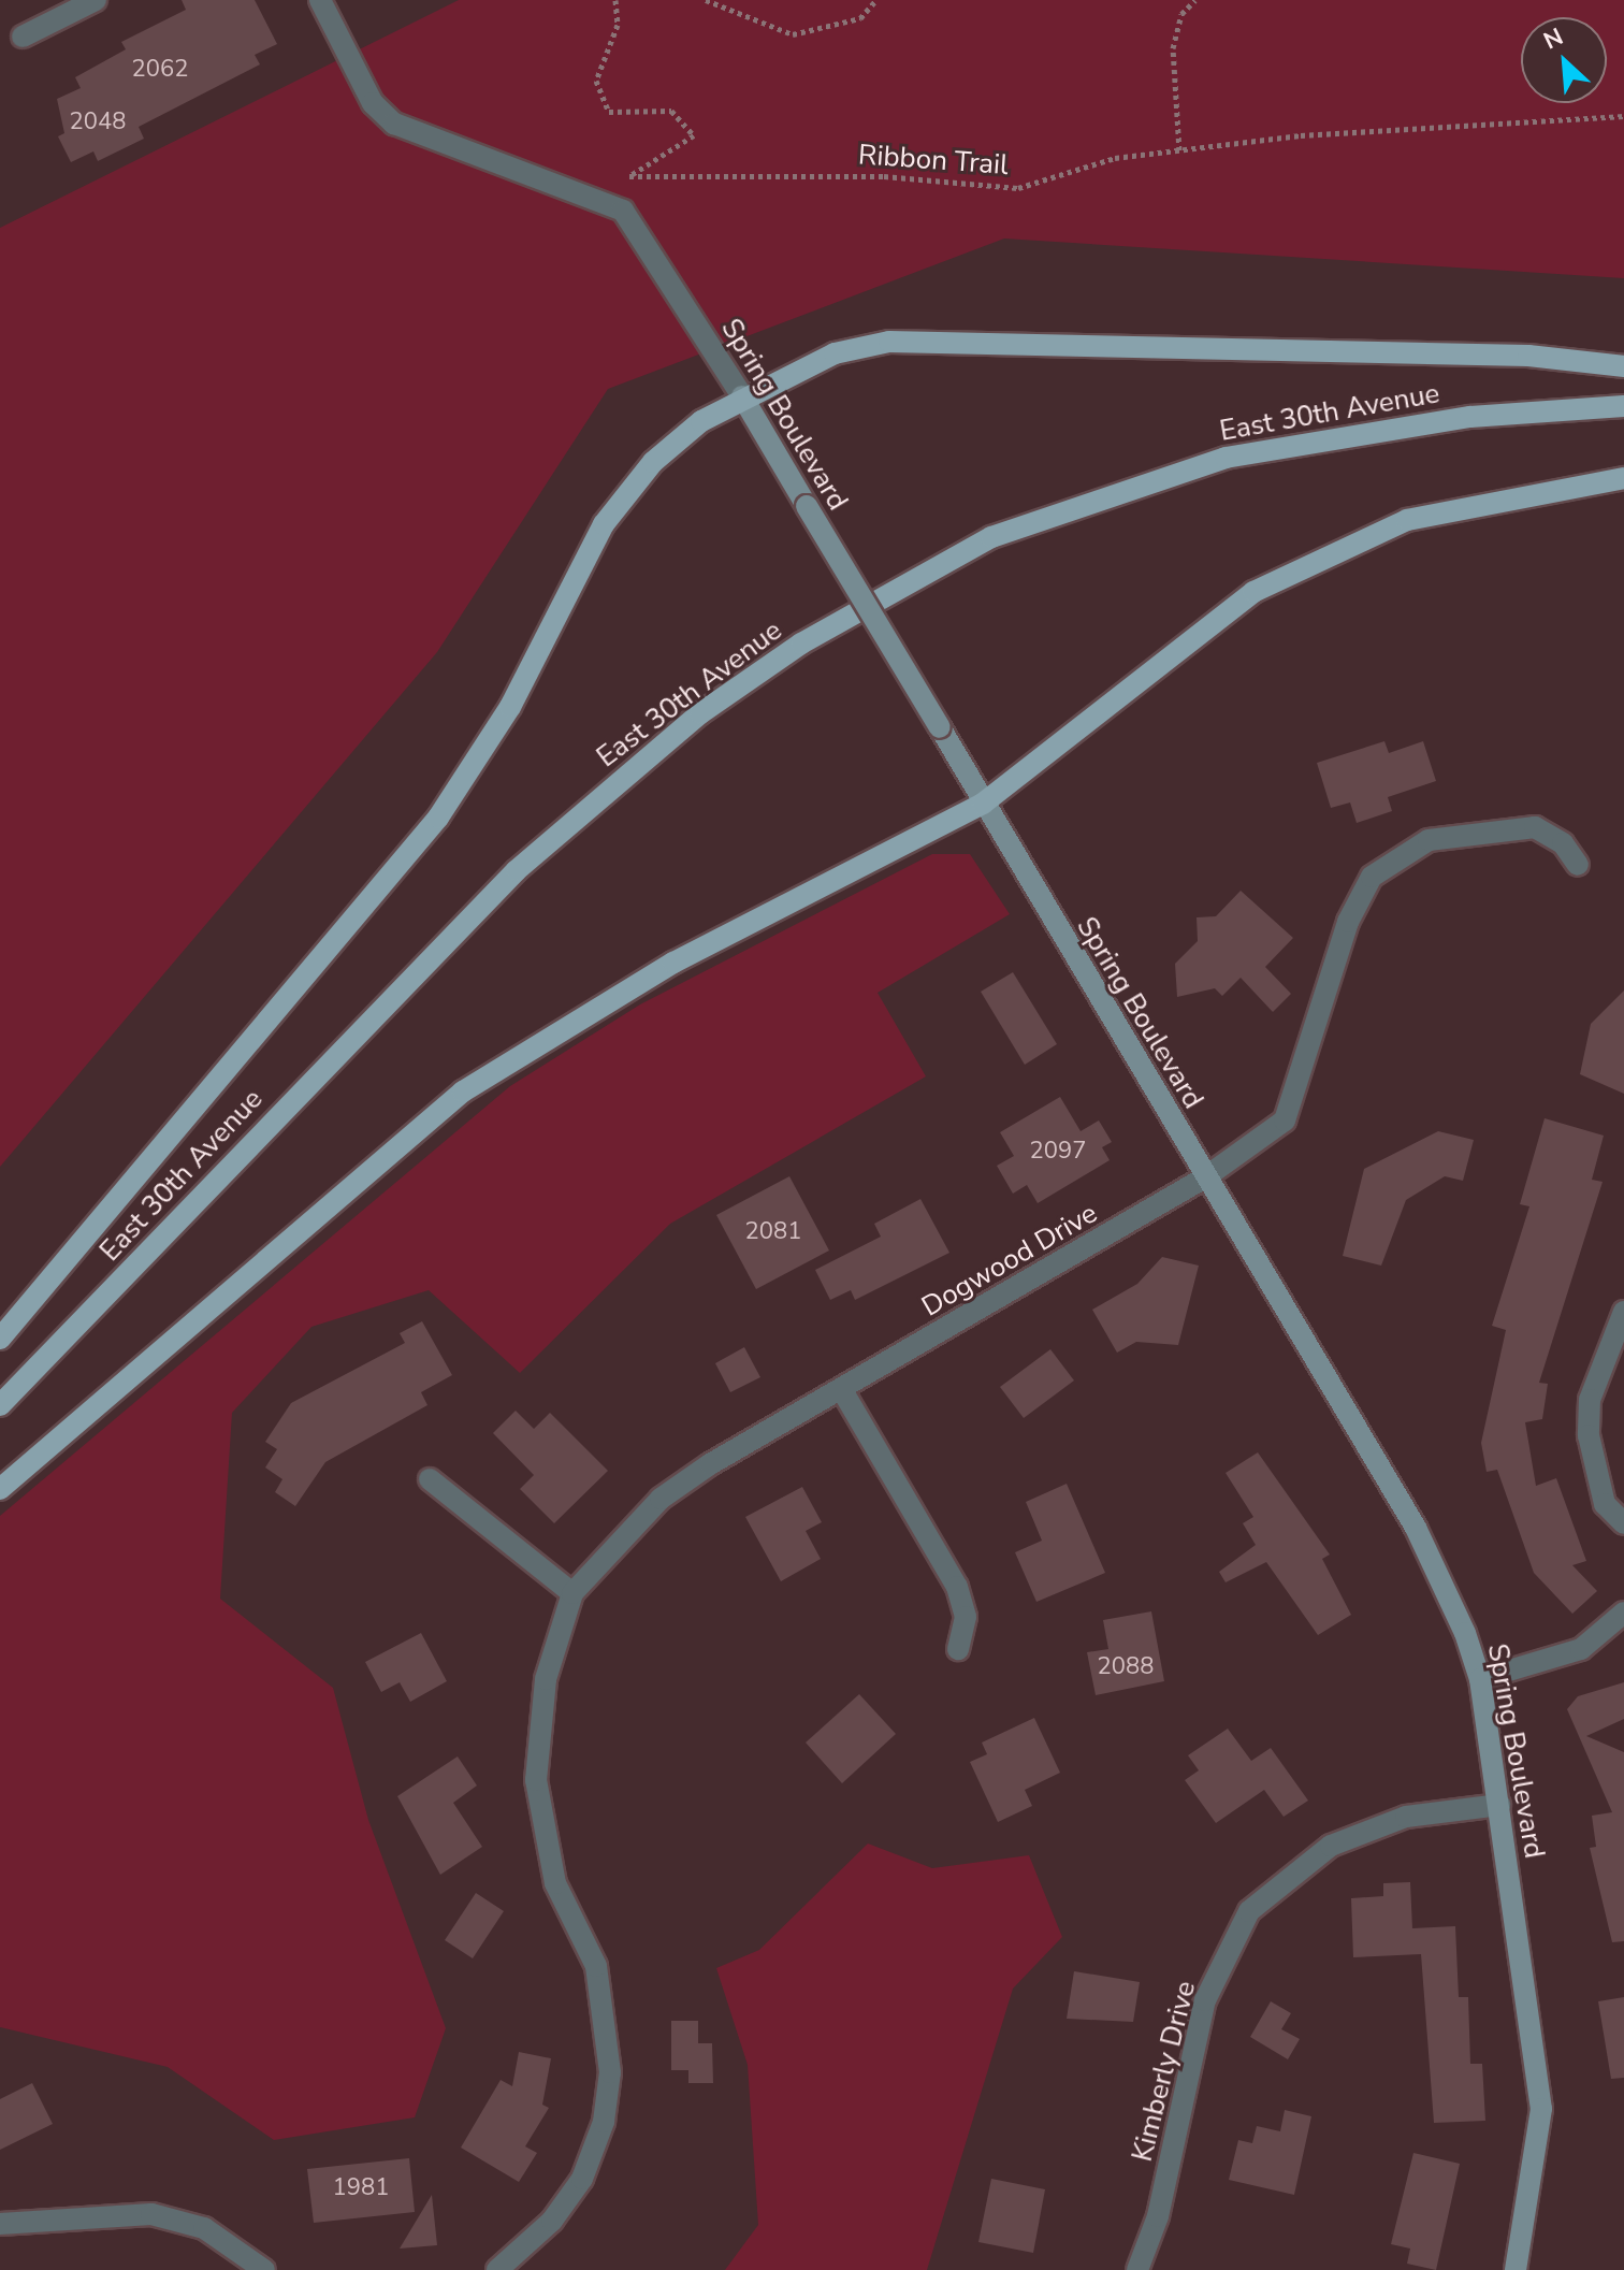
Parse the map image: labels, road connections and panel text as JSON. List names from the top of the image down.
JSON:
{
  "streets": {
    "main road": ["East 30th Avenue"],
    "street": ["Spring Boulevard", "Dogwood Drive", "Kimberly Drive"],
    "path": ["Ribbon Trail"]
  },
  "crossings": [
    ["Spring Boulevard", "Dogwood Drive"],
    ["Spring Boulevard", "Kimberly Drive"]
  ],
  "house_numbers": [
    "2062",
    "2048",
    "2097",
    "2081",
    "2088",
    "1981"
  ],
  "north": "top left"
}
